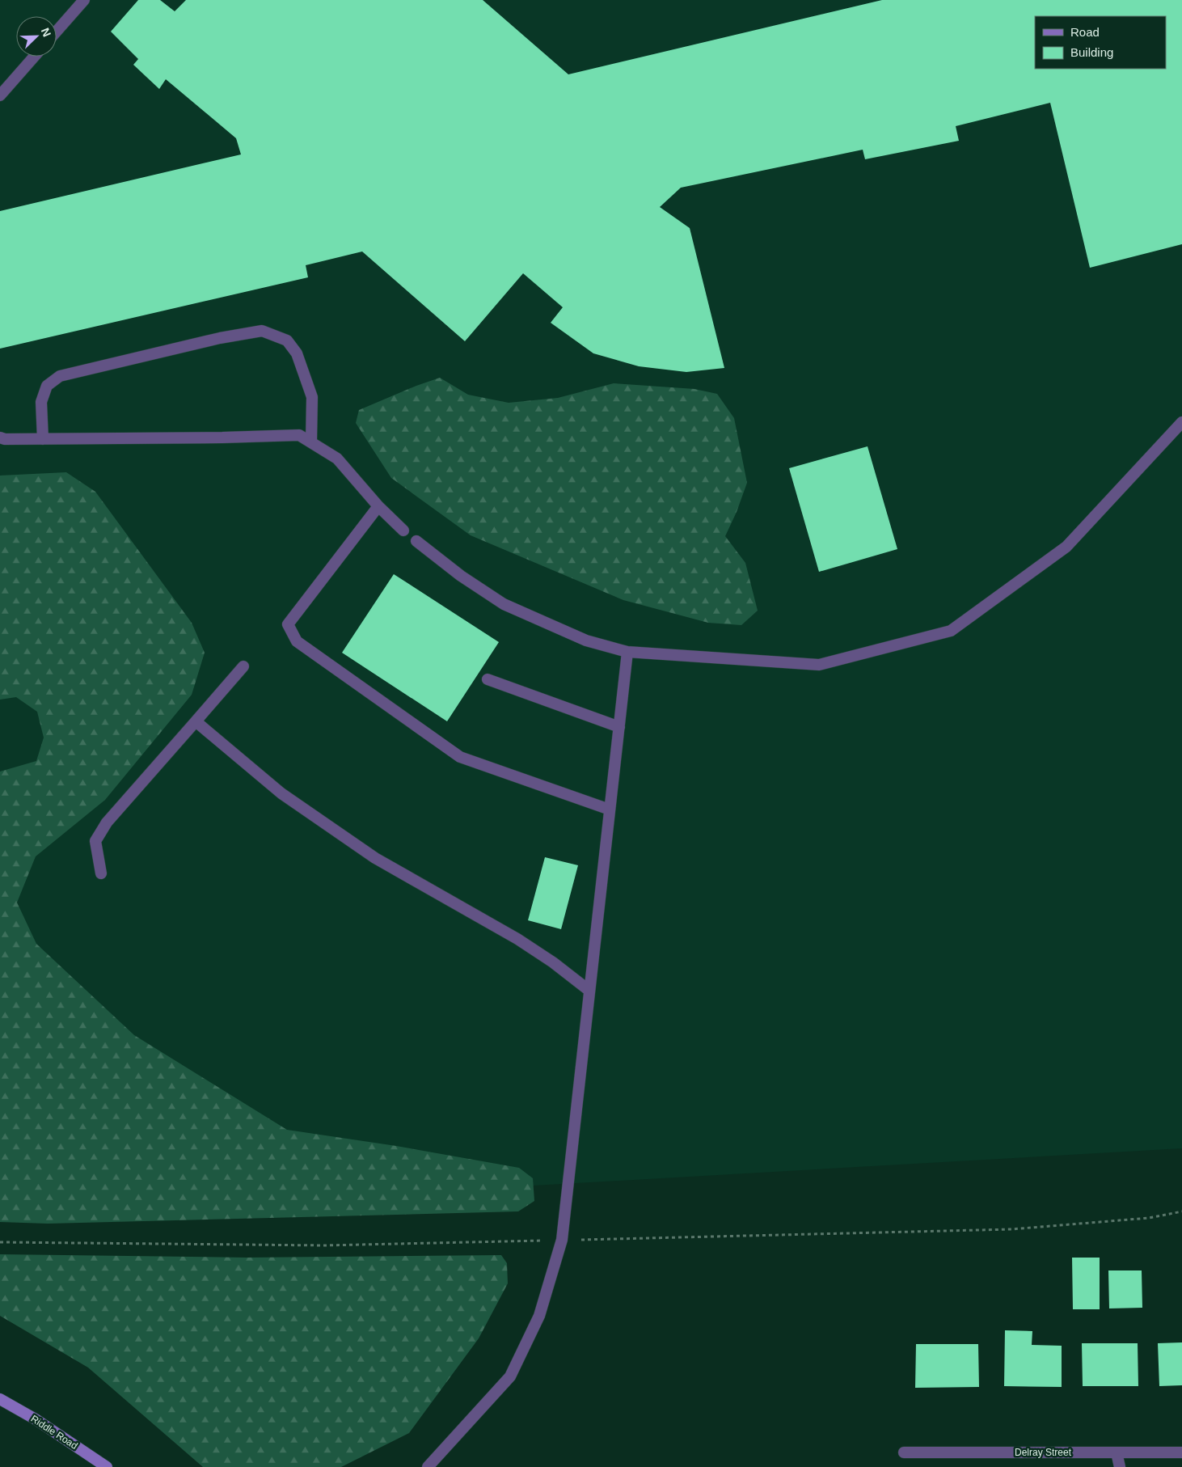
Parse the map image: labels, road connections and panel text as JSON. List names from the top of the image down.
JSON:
{
  "streets": {
    "main road": ["Riddle Road"],
    "street": ["Delray Street"]
  },
  "legend": ["Road", "Building"],
  "north": "top right"
}
